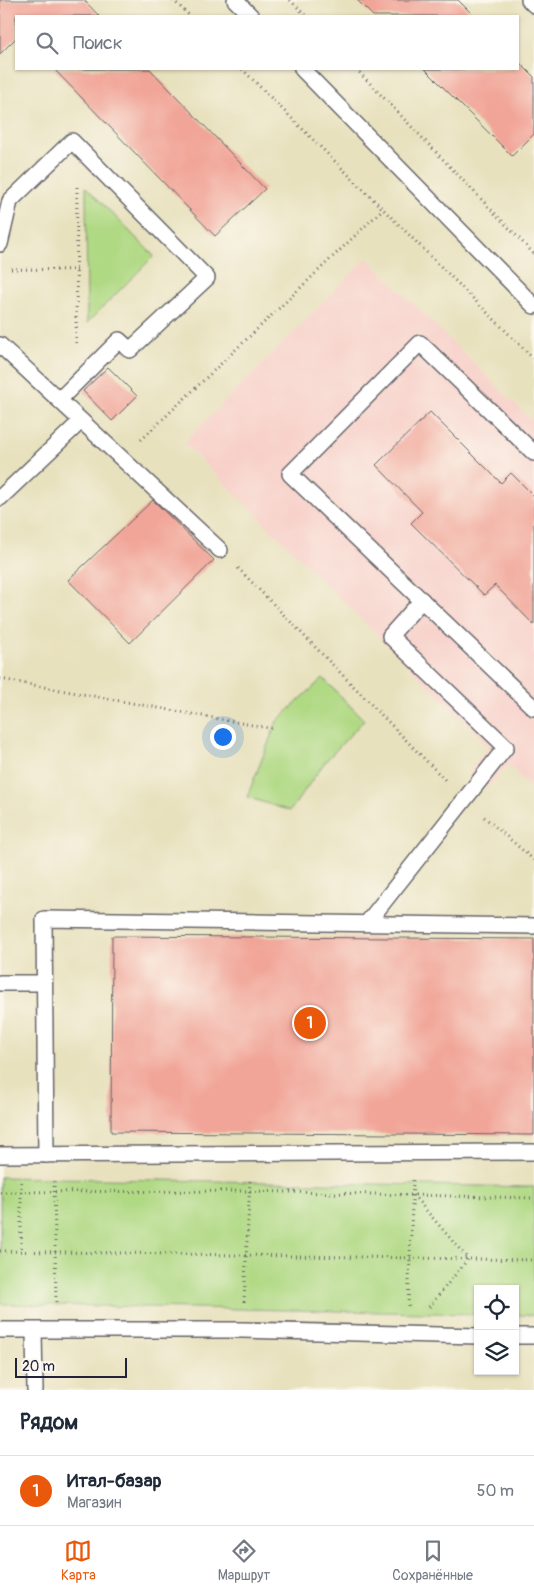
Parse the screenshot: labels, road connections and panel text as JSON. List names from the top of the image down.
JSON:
{
  "scale_bar": "20 m",
  "page": {
    "search": "Поиск",
    "pins": "1",
    "scale": "20 m",
    "heading": "Рядом",
    "list": [
      {
        "mark": "1",
        "name": "Итал-базар",
        "note": "Магазин",
        "value": "50 m"
      }
    ],
    "nav": ["Карта", "Маршрут", "Сохранённые"]
  }
}
